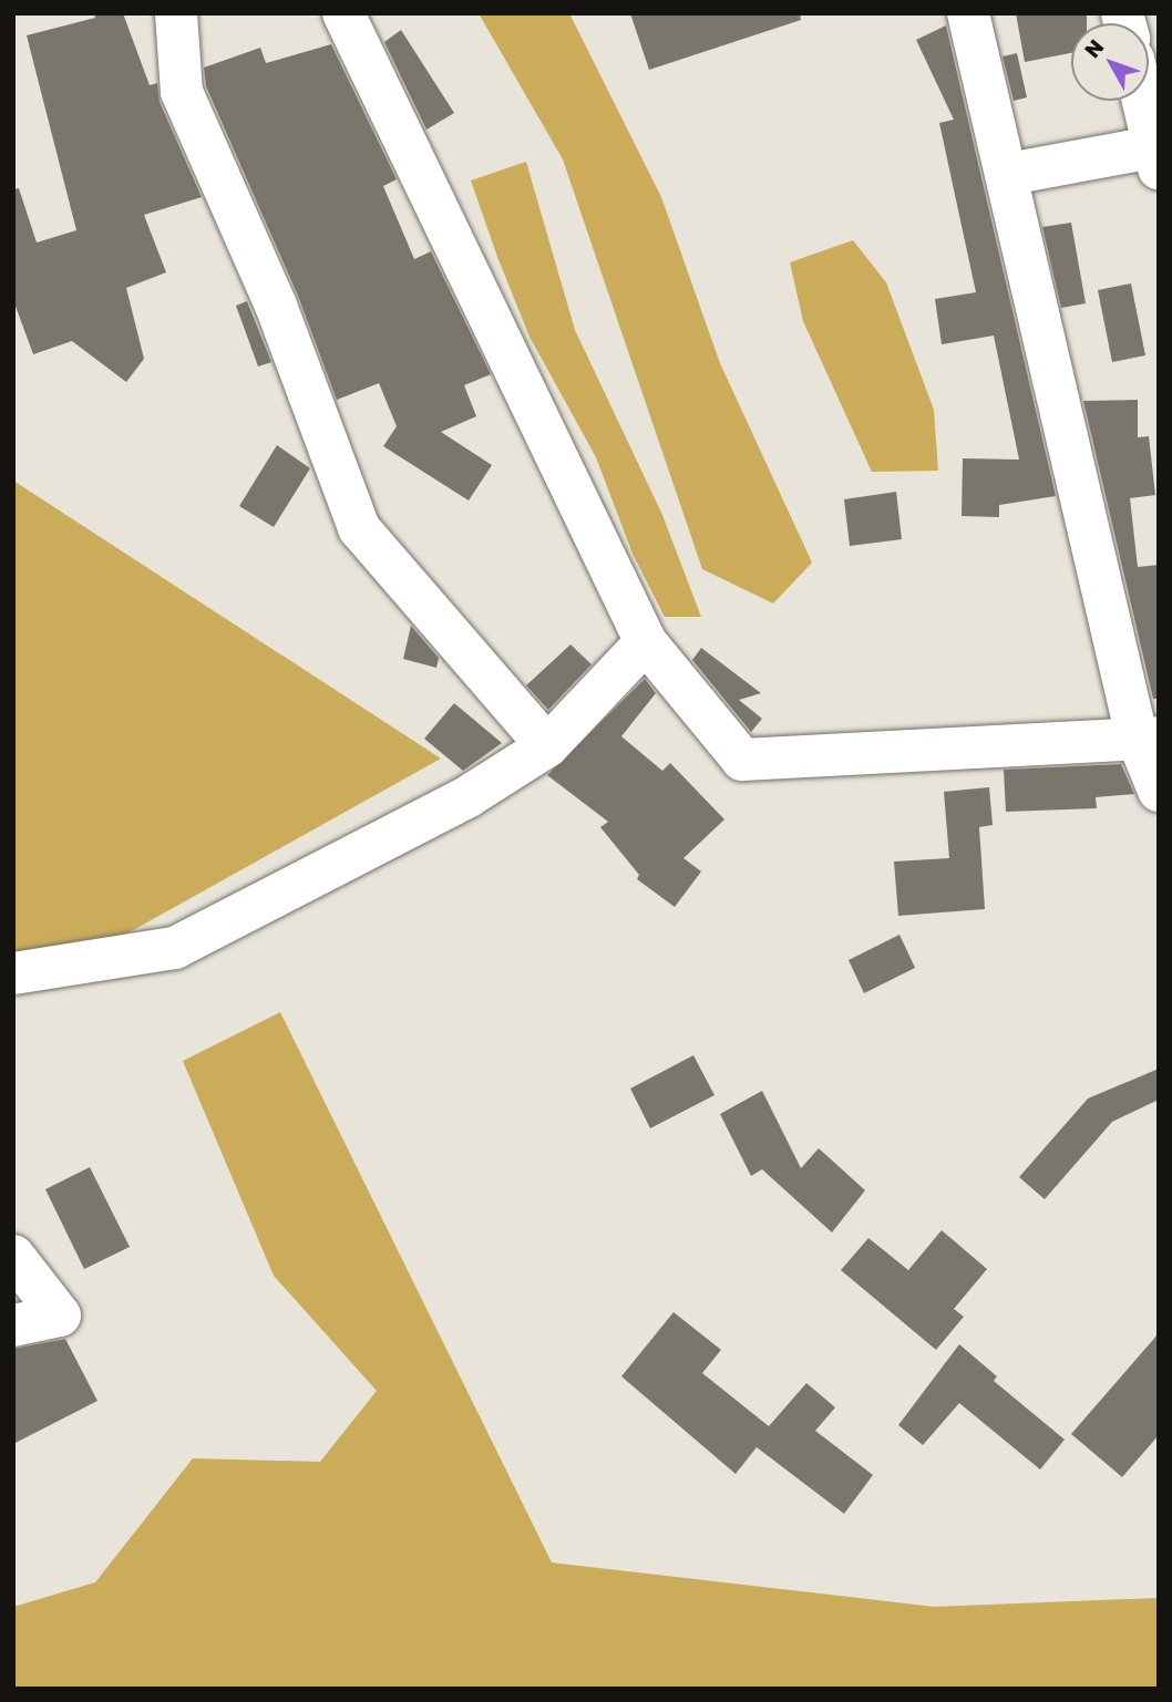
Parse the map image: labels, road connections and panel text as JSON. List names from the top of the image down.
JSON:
{
  "north": "top left"
}
